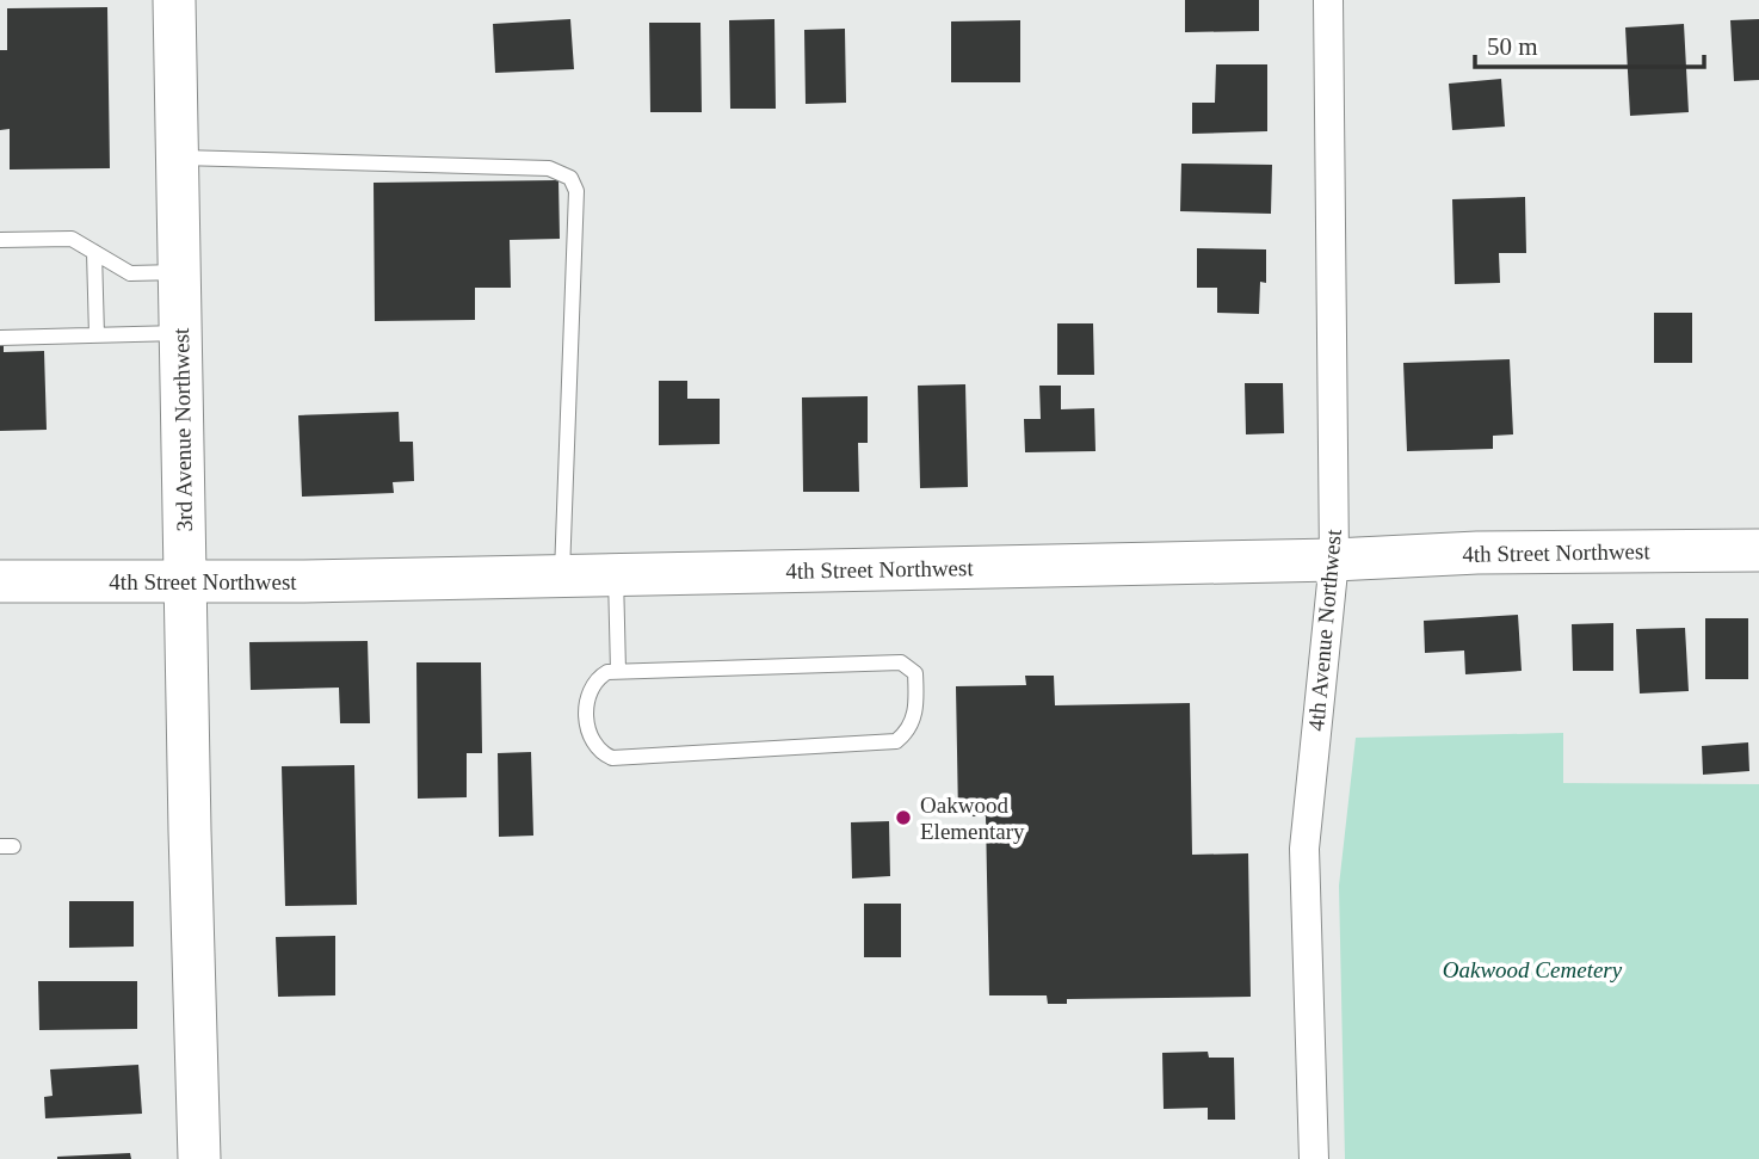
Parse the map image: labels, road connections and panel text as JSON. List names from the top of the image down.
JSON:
{
  "streets": {
    "main road": ["3rd Avenue Northwest", "4th Street Northwest"],
    "street": ["4th Avenue Northwest"]
  },
  "crossings": [
    ["3rd Avenue Northwest", "4th Street Northwest"],
    ["4th Street Northwest", "4th Avenue Northwest"]
  ],
  "parks": ["Oakwood Cemetery"],
  "places": ["Oakwood Elementary"],
  "scale_bar": "50 m"
}
